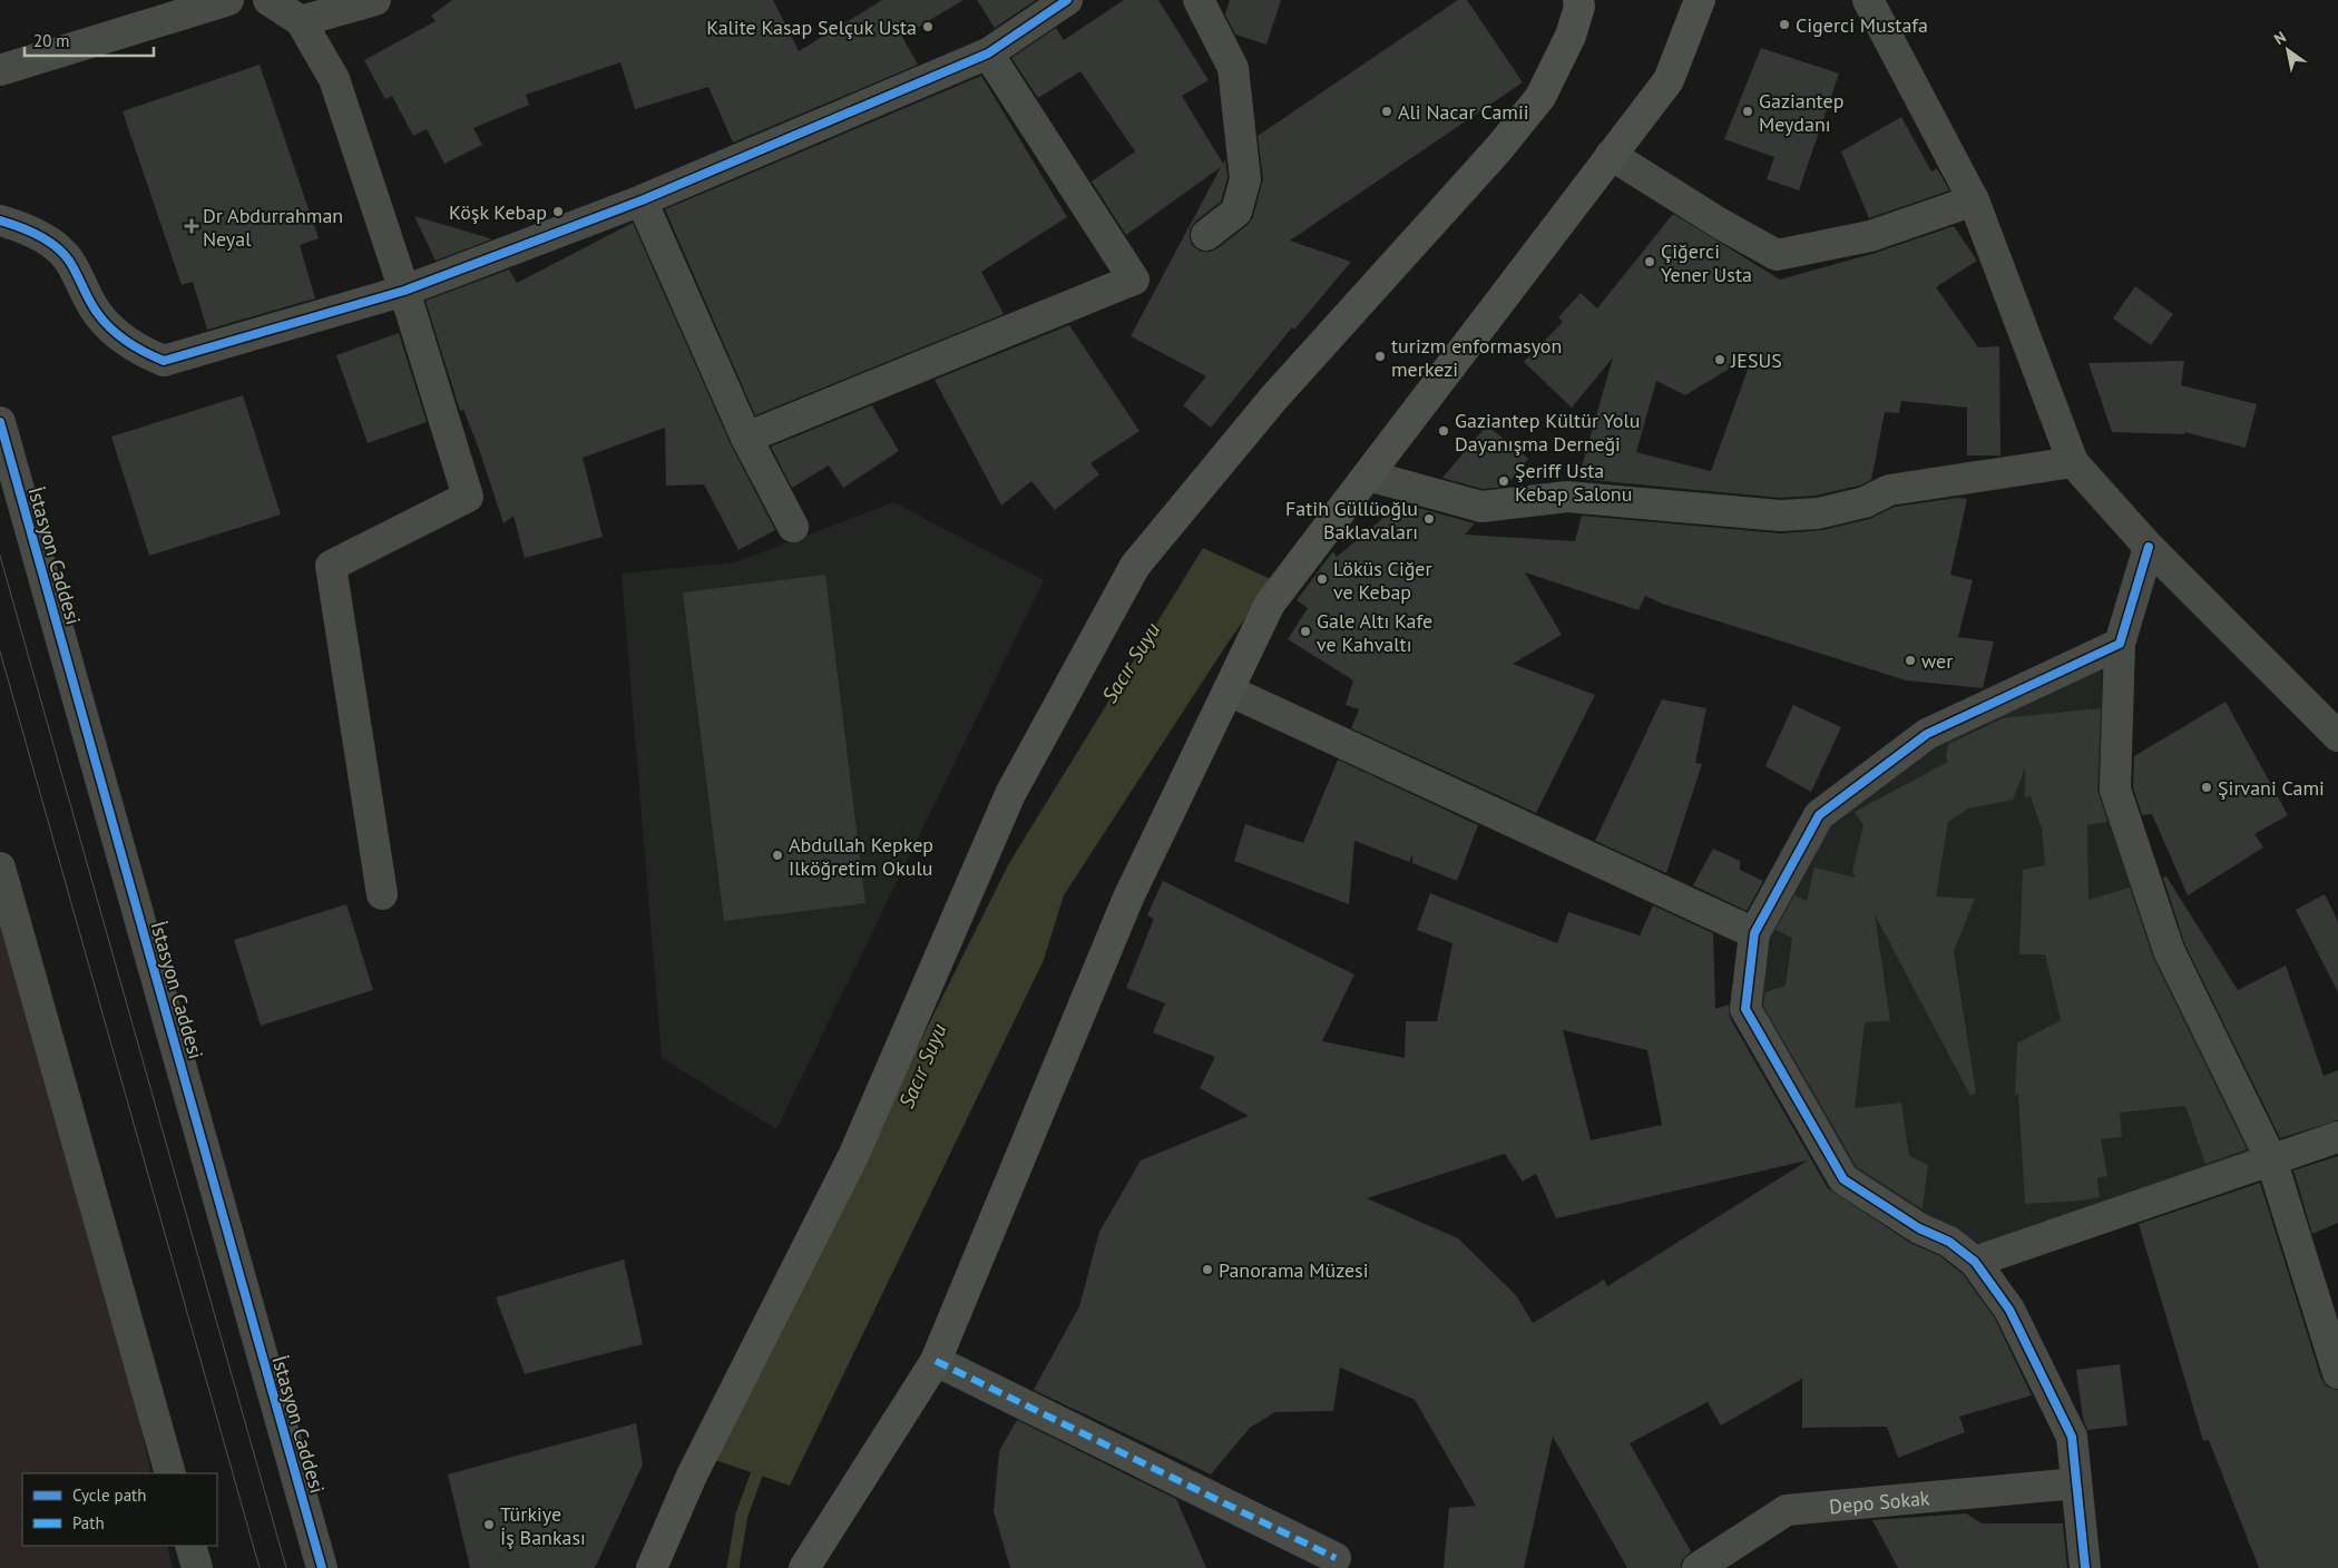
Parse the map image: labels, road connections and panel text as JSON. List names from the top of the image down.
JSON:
{
  "streets": {
    "street": ["İstasyon Caddesi", "Depo Sokak"]
  },
  "water": ["Sacır Suyu"],
  "places": {
    "other": [
      "Cigerci Mustafa",
      "Kalite Kasap Selçuk Usta",
      "Ali Nacar Camii",
      "Gaziantep Meydanı",
      "Köşk Kebap",
      "Çiğerci Yener Usta",
      "turizm enformasyon merkezi",
      "JESUS",
      "Gaziantep Kültür Yolu Dayanışma Derneği",
      "Şeriff Usta Kebap Salonu",
      "Fatih Güllüoğlu Baklavaları",
      "Löküs Ciğer ve Kebap",
      "Gale Altı Kafe ve Kahvaltı",
      "wer",
      "Şirvani Cami",
      "Abdullah Kepkep Ilköğretim Okulu",
      "Panorama Müzesi",
      "Türkiye İş Bankası"
    ],
    "health": ["Dr Abdurrahman Neyal"]
  },
  "legend": ["Cycle path", "Path"],
  "scale_bar": "20 m",
  "north": "top left"
}
